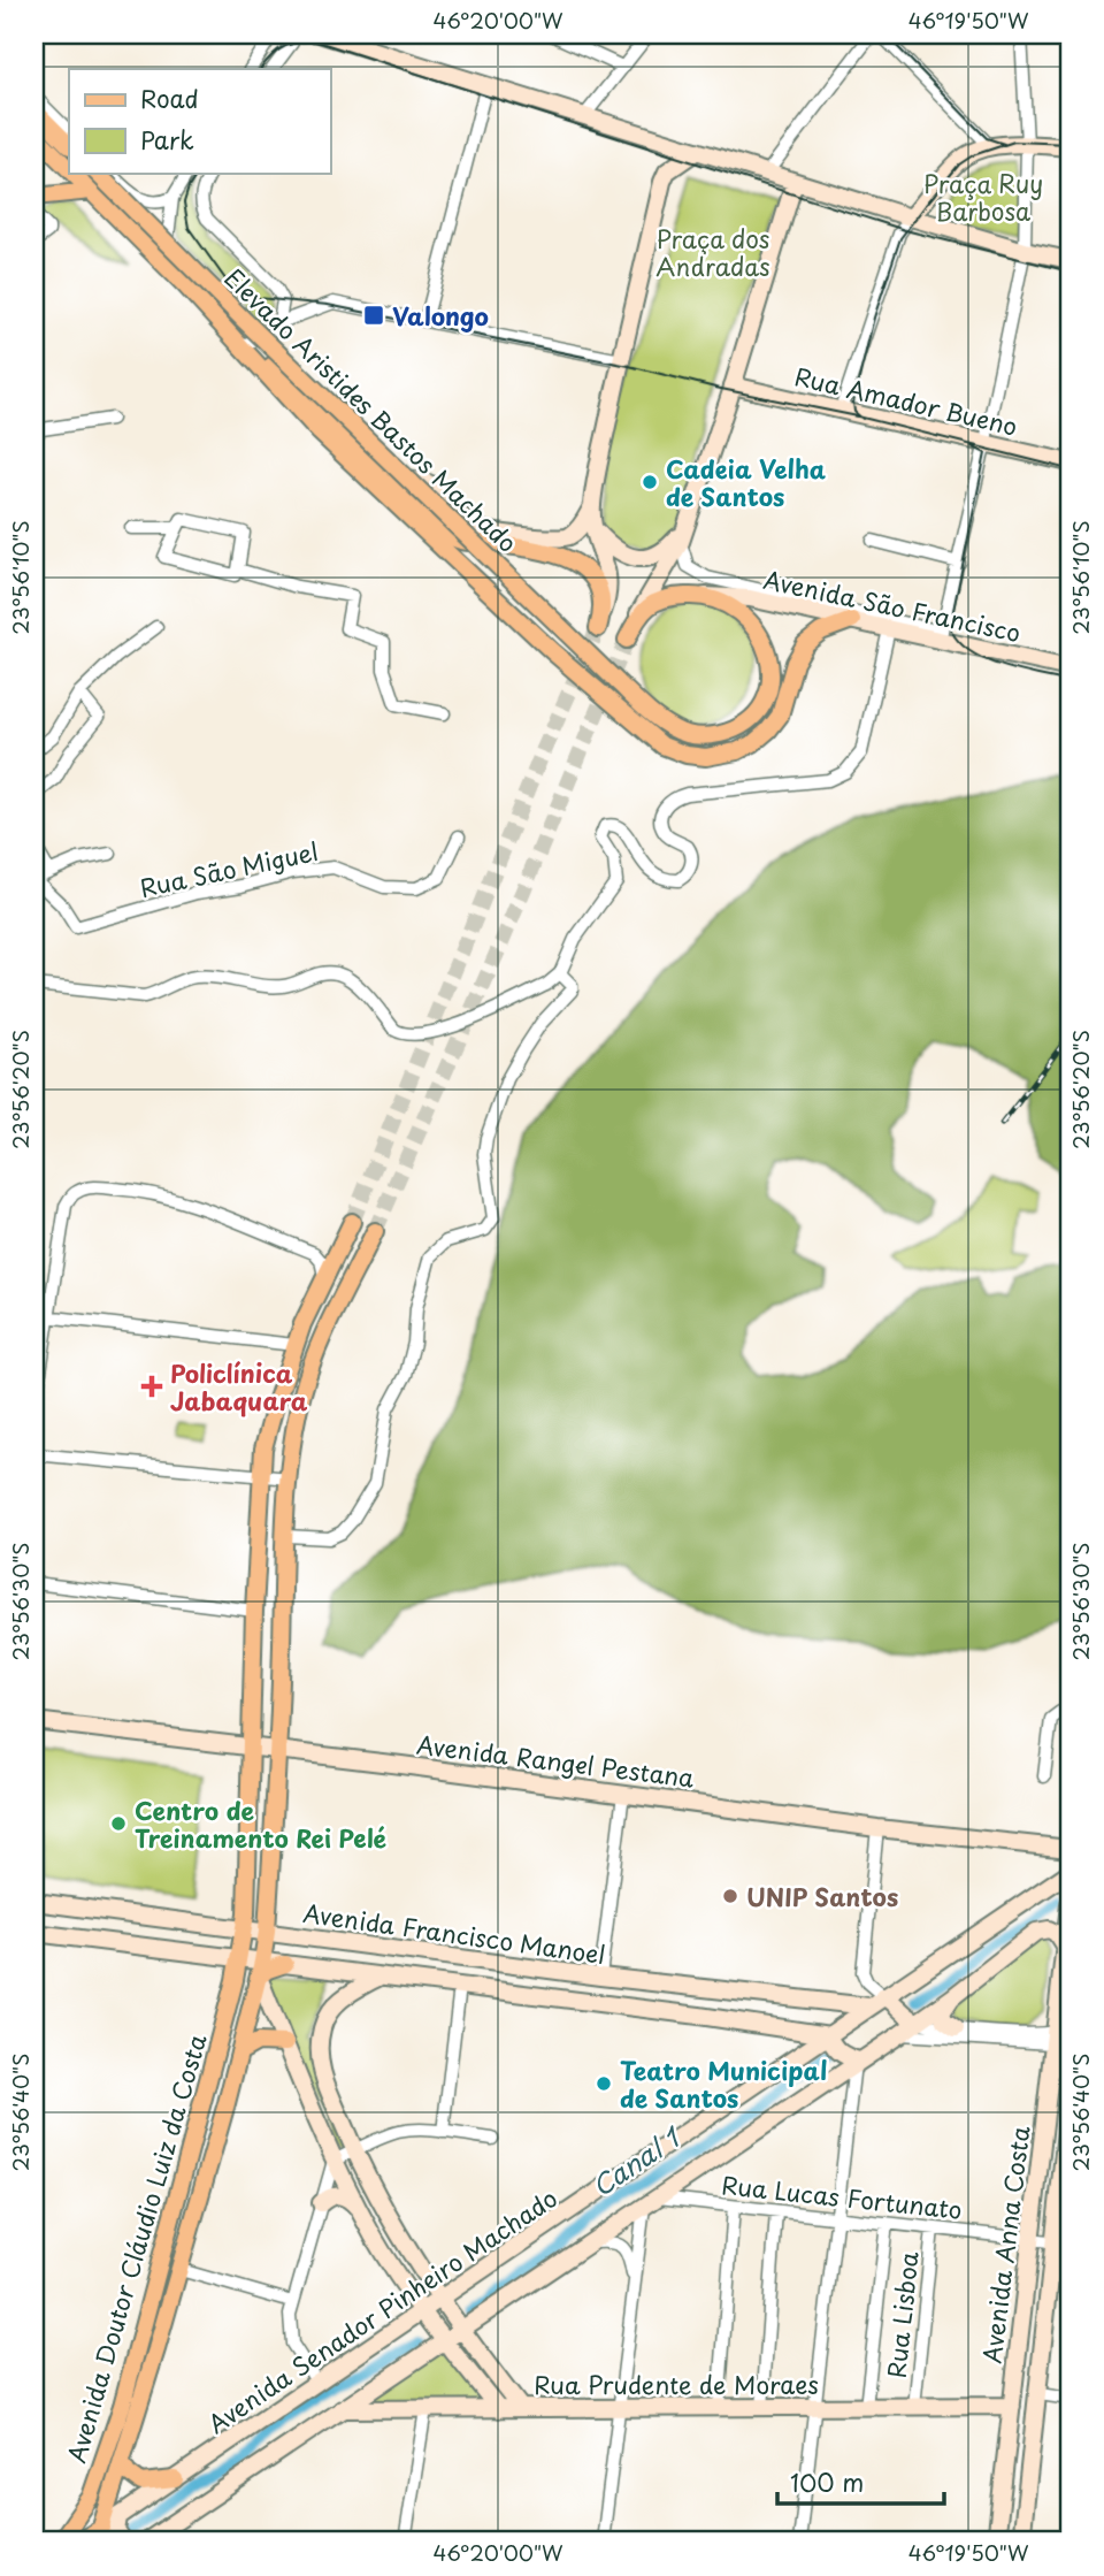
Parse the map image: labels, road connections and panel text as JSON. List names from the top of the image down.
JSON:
{
  "streets": {
    "main road": [
      "Rua Amador Bueno",
      "Elevado Aristides Bastos Machado",
      "Avenida São Francisco",
      "Avenida Rangel Pestana",
      "Avenida Francisco Manoel",
      "Avenida Anna Costa",
      "Avenida Doutor Cláudio Luiz da Costa",
      "Avenida Senador Pinheiro Machado",
      "Rua Prudente de Moraes"
    ],
    "street": ["Rua São Miguel", "Rua Lucas Fortunato", "Rua Lisboa"]
  },
  "crossings": [
    ["Elevado Aristides Bastos Machado", "Avenida São Francisco"],
    ["Avenida Francisco Manoel", "Avenida Doutor Cláudio Luiz da Costa"],
    ["Avenida Francisco Manoel", "Avenida Senador Pinheiro Machado"],
    ["Rua Lucas Fortunato", "Avenida Anna Costa"],
    ["Rua Lucas Fortunato", "Rua Lisboa"],
    ["Avenida Anna Costa", "Rua Prudente de Moraes"],
    ["Avenida Doutor Cláudio Luiz da Costa", "Avenida Senador Pinheiro Machado"],
    ["Rua Lisboa", "Rua Prudente de Moraes"]
  ],
  "water": ["Canal 1"],
  "parks": ["Praça Ruy Barbosa", "Praça dos Andradas"],
  "places": {
    "transit": ["Valongo"],
    "other": [
      "Cadeia Velha de Santos",
      "Centro de Treinamento Rei Pelé",
      "UNIP Santos",
      "Teatro Municipal de Santos"
    ],
    "health": ["Policlínica Jabaquara"]
  },
  "legend": ["Road", "Park"],
  "scale_bar": "100 m",
  "coordinates": [
    "46°20'00\"W",
    "46°19'50\"W",
    "23°56'10\"S",
    "23°56'20\"S",
    "23°56'30\"S",
    "23°56'40\"S"
  ]
}
